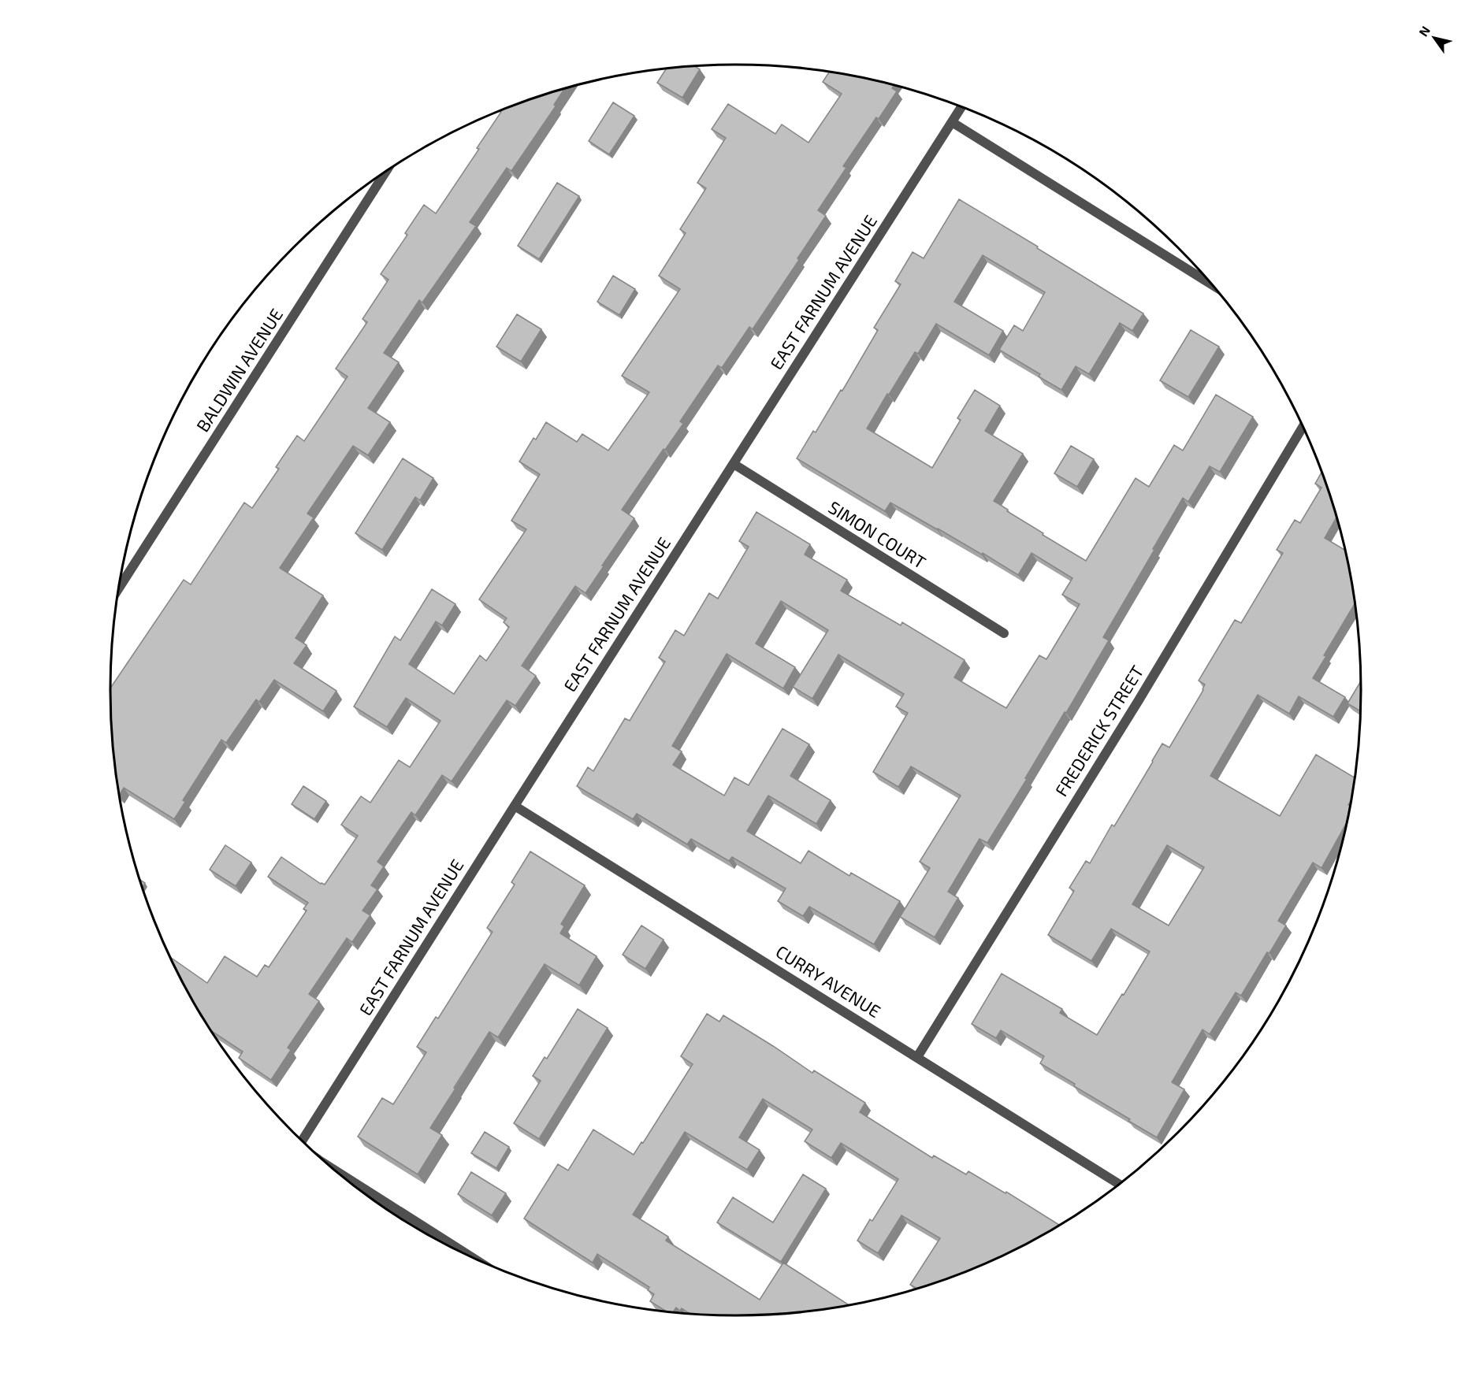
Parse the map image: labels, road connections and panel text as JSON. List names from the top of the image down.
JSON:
{
  "streets": {
    "street": [
      "EAST FARNUM AVENUE",
      "BALDWIN AVENUE",
      "SIMON COURT",
      "FREDERICK STREET",
      "CURRY AVENUE"
    ]
  },
  "crossings": [
    ["EAST FARNUM AVENUE", "SIMON COURT"],
    ["EAST FARNUM AVENUE", "CURRY AVENUE"],
    ["FREDERICK STREET", "CURRY AVENUE"]
  ],
  "north": "top left"
}
